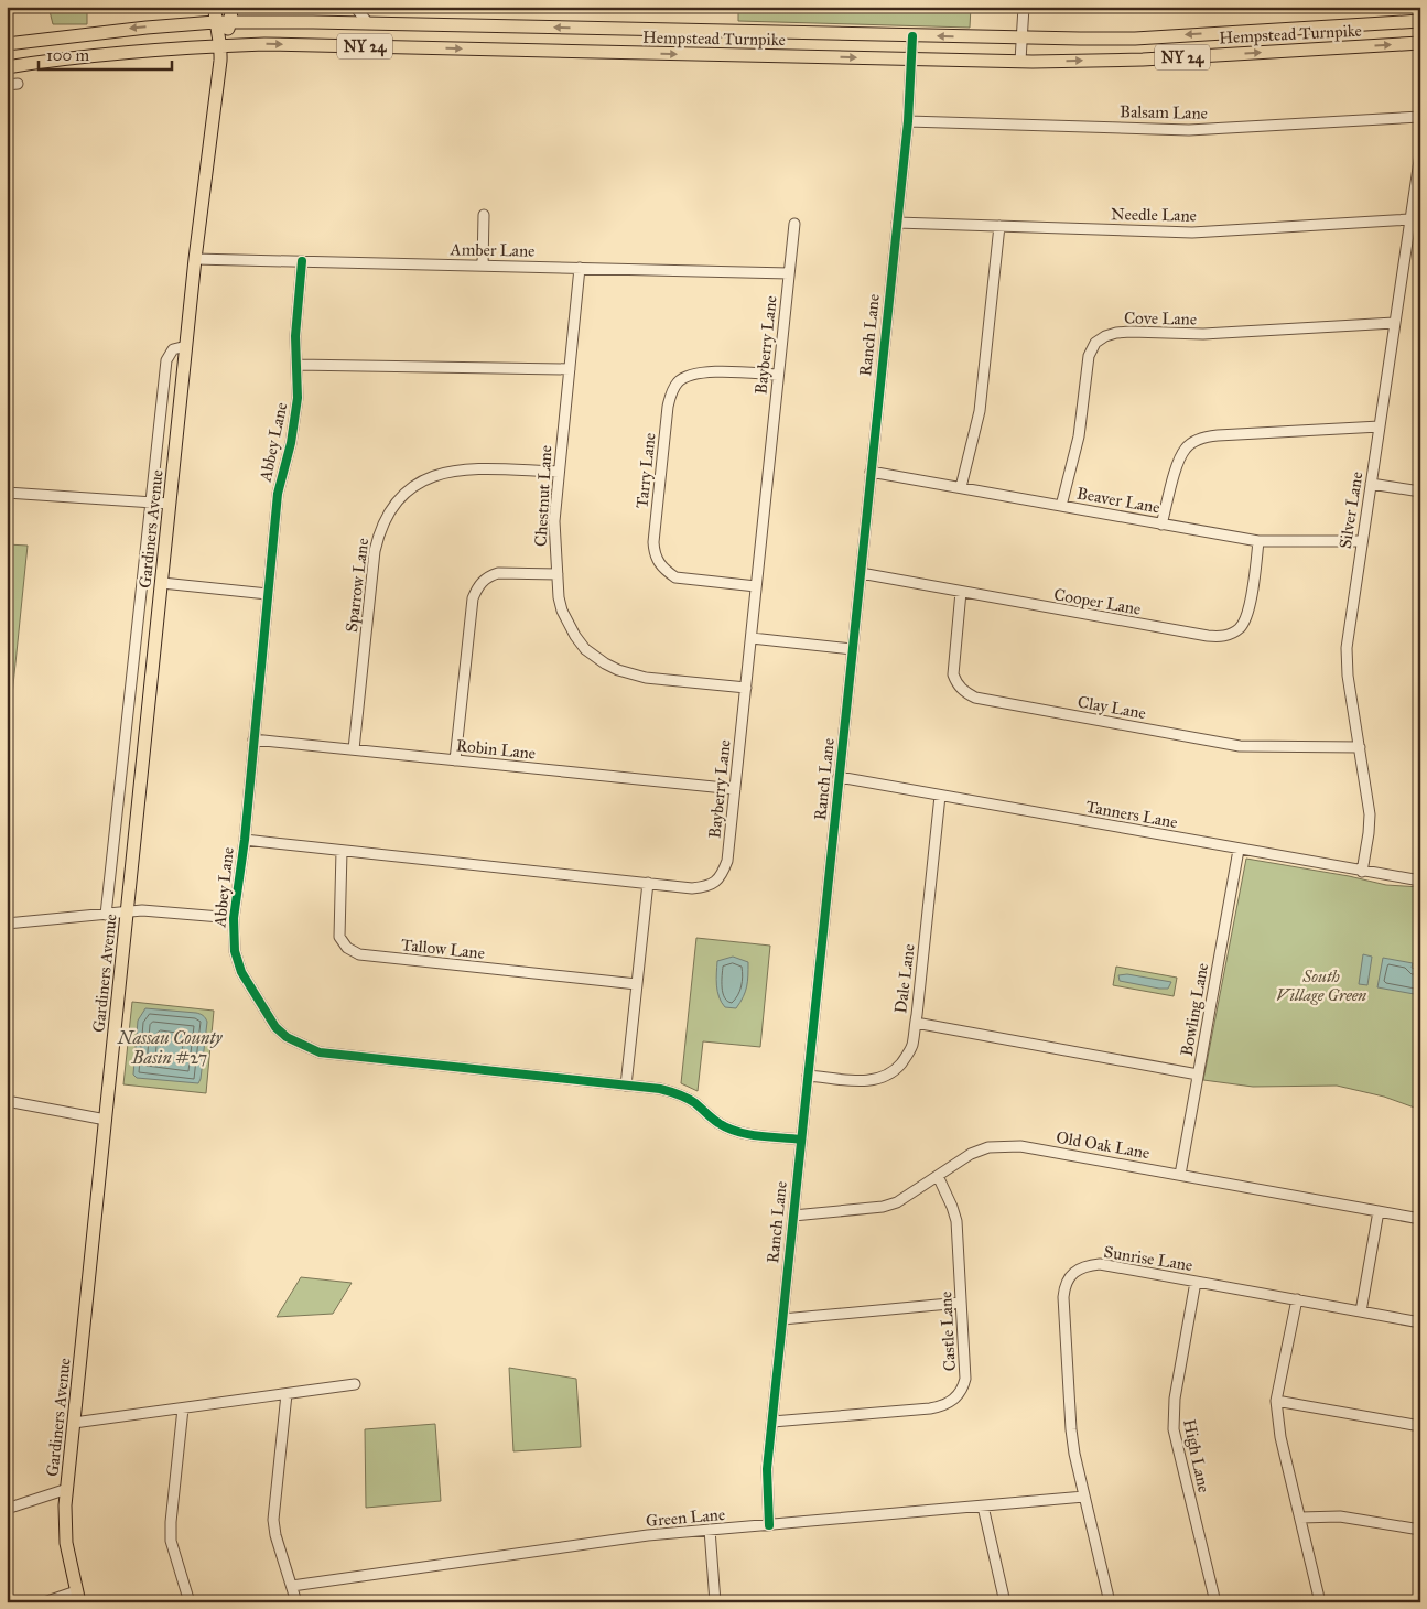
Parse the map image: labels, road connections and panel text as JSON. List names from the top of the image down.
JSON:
{
  "streets": {
    "main road": ["Hempstead Turnpike", "NY 24", "Gardiners Avenue"],
    "street": [
      "Balsam Lane",
      "Needle Lane",
      "Amber Lane",
      "Cove Lane",
      "Ranch Lane",
      "Bayberry Lane",
      "Abbey Lane",
      "Tarry Lane",
      "Chestnut Lane",
      "Beaver Lane",
      "Silver Lane",
      "Sparrow Lane",
      "Cooper Lane",
      "Clay Lane",
      "Robin Lane",
      "Tanners Lane",
      "Tallow Lane",
      "Dale Lane",
      "Bowling Lane",
      "Old Oak Lane",
      "Sunrise Lane",
      "Castle Lane",
      "High Lane",
      "Green Lane"
    ]
  },
  "crossings": [
    ["Hempstead Turnpike", "Ranch Lane"],
    ["Hempstead Turnpike", "Gardiners Avenue"],
    ["Balsam Lane", "Ranch Lane"],
    ["Needle Lane", "Ranch Lane"],
    ["Needle Lane", "Silver Lane"],
    ["Amber Lane", "Bayberry Lane"],
    ["Amber Lane", "Abbey Lane"],
    ["Amber Lane", "Chestnut Lane"],
    ["Amber Lane", "Gardiners Avenue"],
    ["Cove Lane", "Beaver Lane"],
    ["Cove Lane", "Silver Lane"],
    ["Ranch Lane", "Abbey Lane"],
    ["Ranch Lane", "Beaver Lane"],
    ["Ranch Lane", "Cooper Lane"],
    ["Ranch Lane", "Tanners Lane"],
    ["Ranch Lane", "Dale Lane"],
    ["Ranch Lane", "Old Oak Lane"],
    ["Ranch Lane", "Castle Lane"],
    ["Ranch Lane", "Green Lane"],
    ["Bayberry Lane", "Abbey Lane"],
    ["Bayberry Lane", "Tarry Lane"],
    ["Bayberry Lane", "Chestnut Lane"],
    ["Bayberry Lane", "Robin Lane"],
    ["Bayberry Lane", "Tallow Lane"],
    ["Abbey Lane", "Robin Lane"],
    ["Chestnut Lane", "Sparrow Lane"],
    ["Beaver Lane", "Silver Lane"],
    ["Beaver Lane", "Cooper Lane"],
    ["Silver Lane", "Clay Lane"],
    ["Silver Lane", "Tanners Lane"],
    ["Sparrow Lane", "Robin Lane"],
    ["Cooper Lane", "Clay Lane"],
    ["Tanners Lane", "Dale Lane"],
    ["Tanners Lane", "Bowling Lane"],
    ["Bowling Lane", "Old Oak Lane"],
    ["Old Oak Lane", "Castle Lane"],
    ["Sunrise Lane", "High Lane"],
    ["Sunrise Lane", "Green Lane"]
  ],
  "water": ["Nassau County Basin #27"],
  "parks": ["South Village Green"],
  "scale_bar": "100 m"
}
